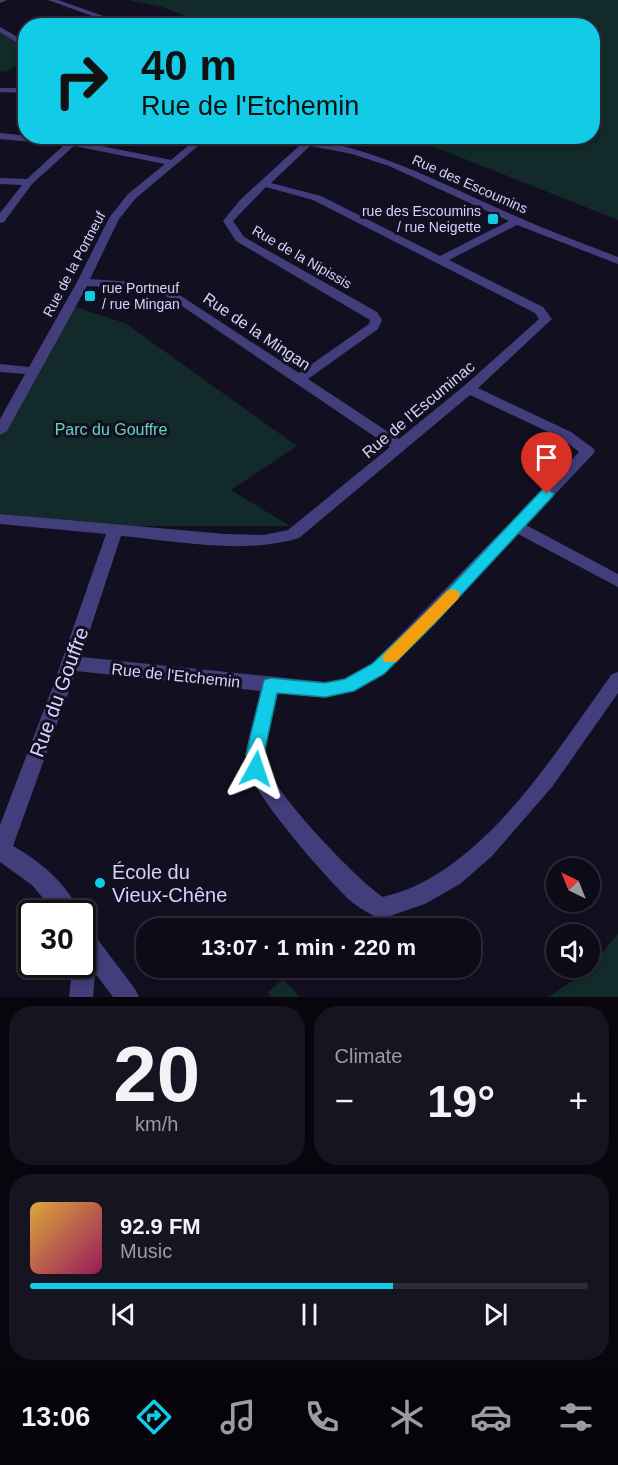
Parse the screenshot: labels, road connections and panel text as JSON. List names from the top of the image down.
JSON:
{
  "streets": {
    "street": [
      "Rue des Escoumins",
      "Rue de la Nipissis",
      "Rue de la Portneuf",
      "Rue de la Mingan",
      "Rue de l'Escuminac",
      "Rue de l'Etchemin",
      "Rue du Gouffre"
    ]
  },
  "crossings": [
    ["Rue de la Nipissis", "Rue de la Mingan"],
    ["Rue de la Nipissis", "Rue de l'Escuminac"],
    ["Rue de la Portneuf", "Rue de la Mingan"],
    ["Rue de la Mingan", "Rue de l'Escuminac"],
    ["Rue de l'Escuminac", "Rue de l'Etchemin"],
    ["Rue de l'Escuminac", "Rue du Gouffre"],
    ["Rue de l'Etchemin", "Rue du Gouffre"]
  ],
  "parks": ["Parc du Gouffre"],
  "places": {
    "transit": ["rue des Escoumins / rue Neigette", "rue Portneuf / rue Mingan"],
    "other": ["École du Vieux-Chêne"]
  },
  "north": "top left",
  "page": {
    "turn": ["40 m", "Rue de l'Etchemin"],
    "limit": "30",
    "trip": "13:07 · 1 min · 220 m",
    "tile": [
      ["20", "km/h"],
      "Climate"
    ],
    "heat": ["−", "19°", "+"],
    "song": ["92.9 FM", "Music"],
    "tabs": "13:06"
  }
}
